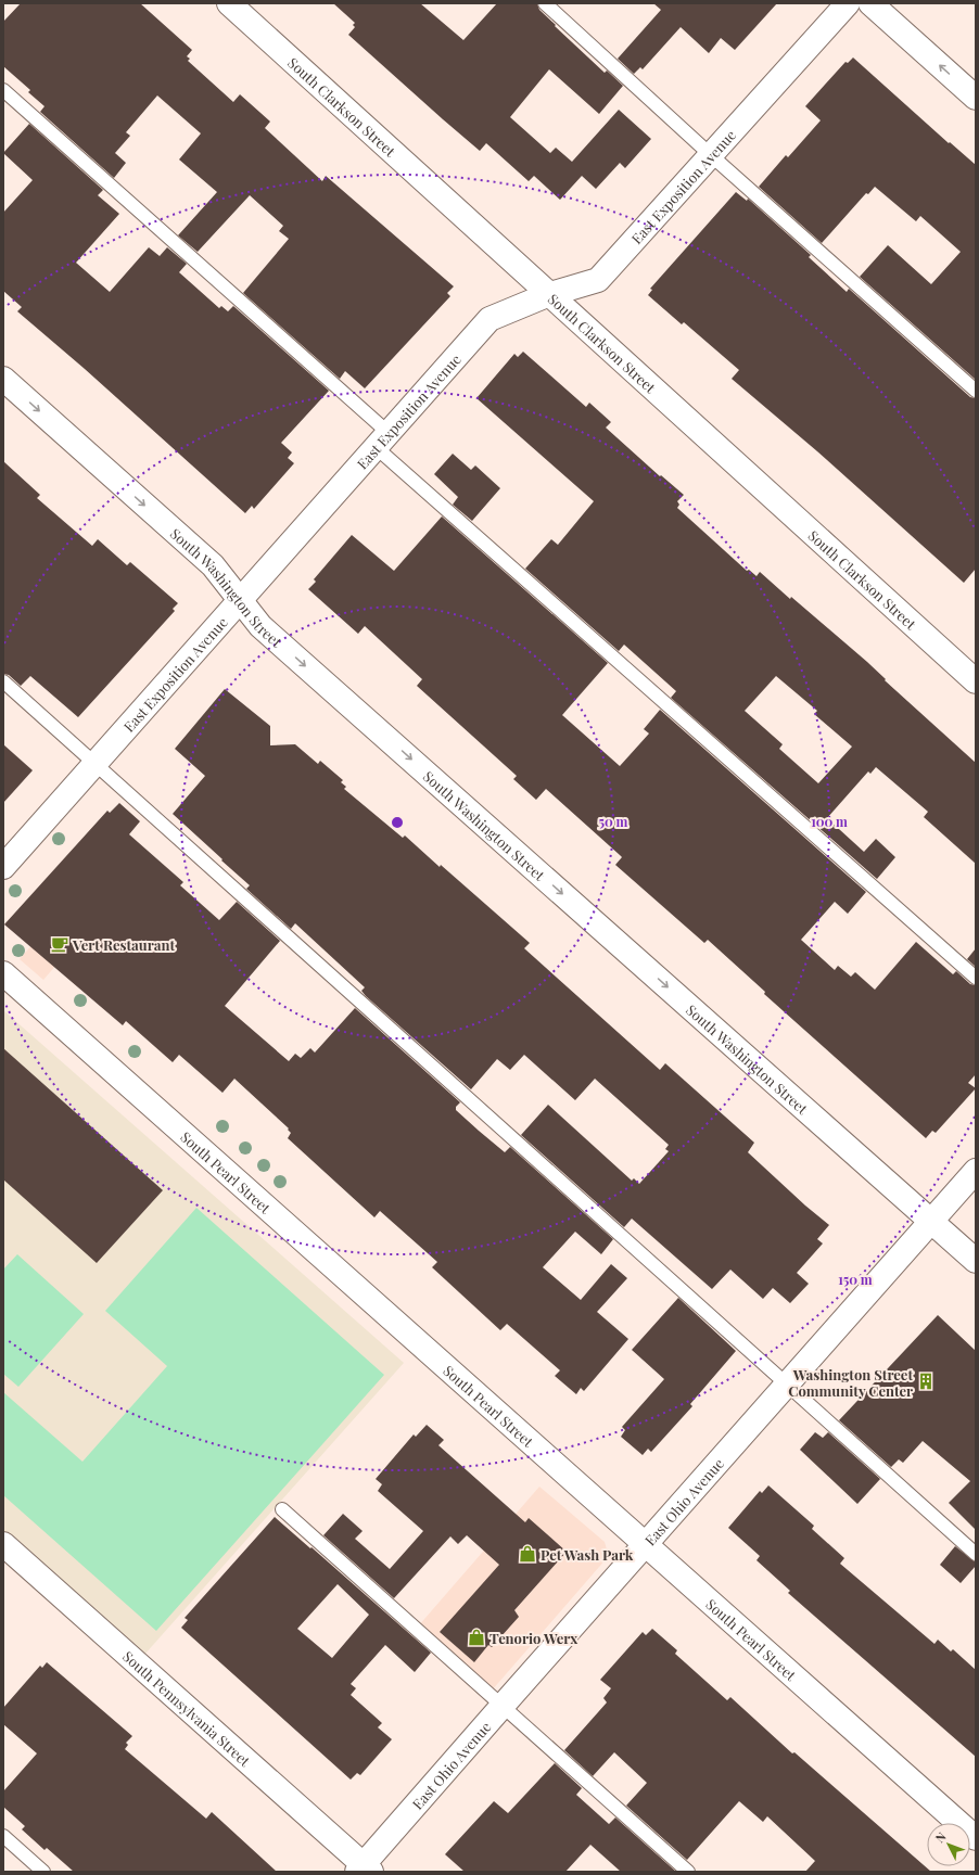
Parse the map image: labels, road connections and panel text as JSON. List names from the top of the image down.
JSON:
{
  "streets": {
    "street": [
      "South Clarkson Street",
      "East Exposition Avenue",
      "South Washington Street",
      "South Pearl Street",
      "East Ohio Avenue",
      "South Pennsylvania Street"
    ]
  },
  "crossings": [
    ["South Clarkson Street", "East Exposition Avenue"],
    ["East Exposition Avenue", "South Washington Street"],
    ["South Washington Street", "East Ohio Avenue"],
    ["South Pearl Street", "East Ohio Avenue"],
    ["East Ohio Avenue", "South Pennsylvania Street"]
  ],
  "one_way": ["South Washington Street"],
  "places": {
    "cafe": ["Vert Restaurant"],
    "building": ["Washington Street Community Center"],
    "shop": ["Pet Wash Park", "Tenorio Werx"]
  },
  "north": "top left",
  "rings": ["50 m", "100 m", "150 m"]
}
